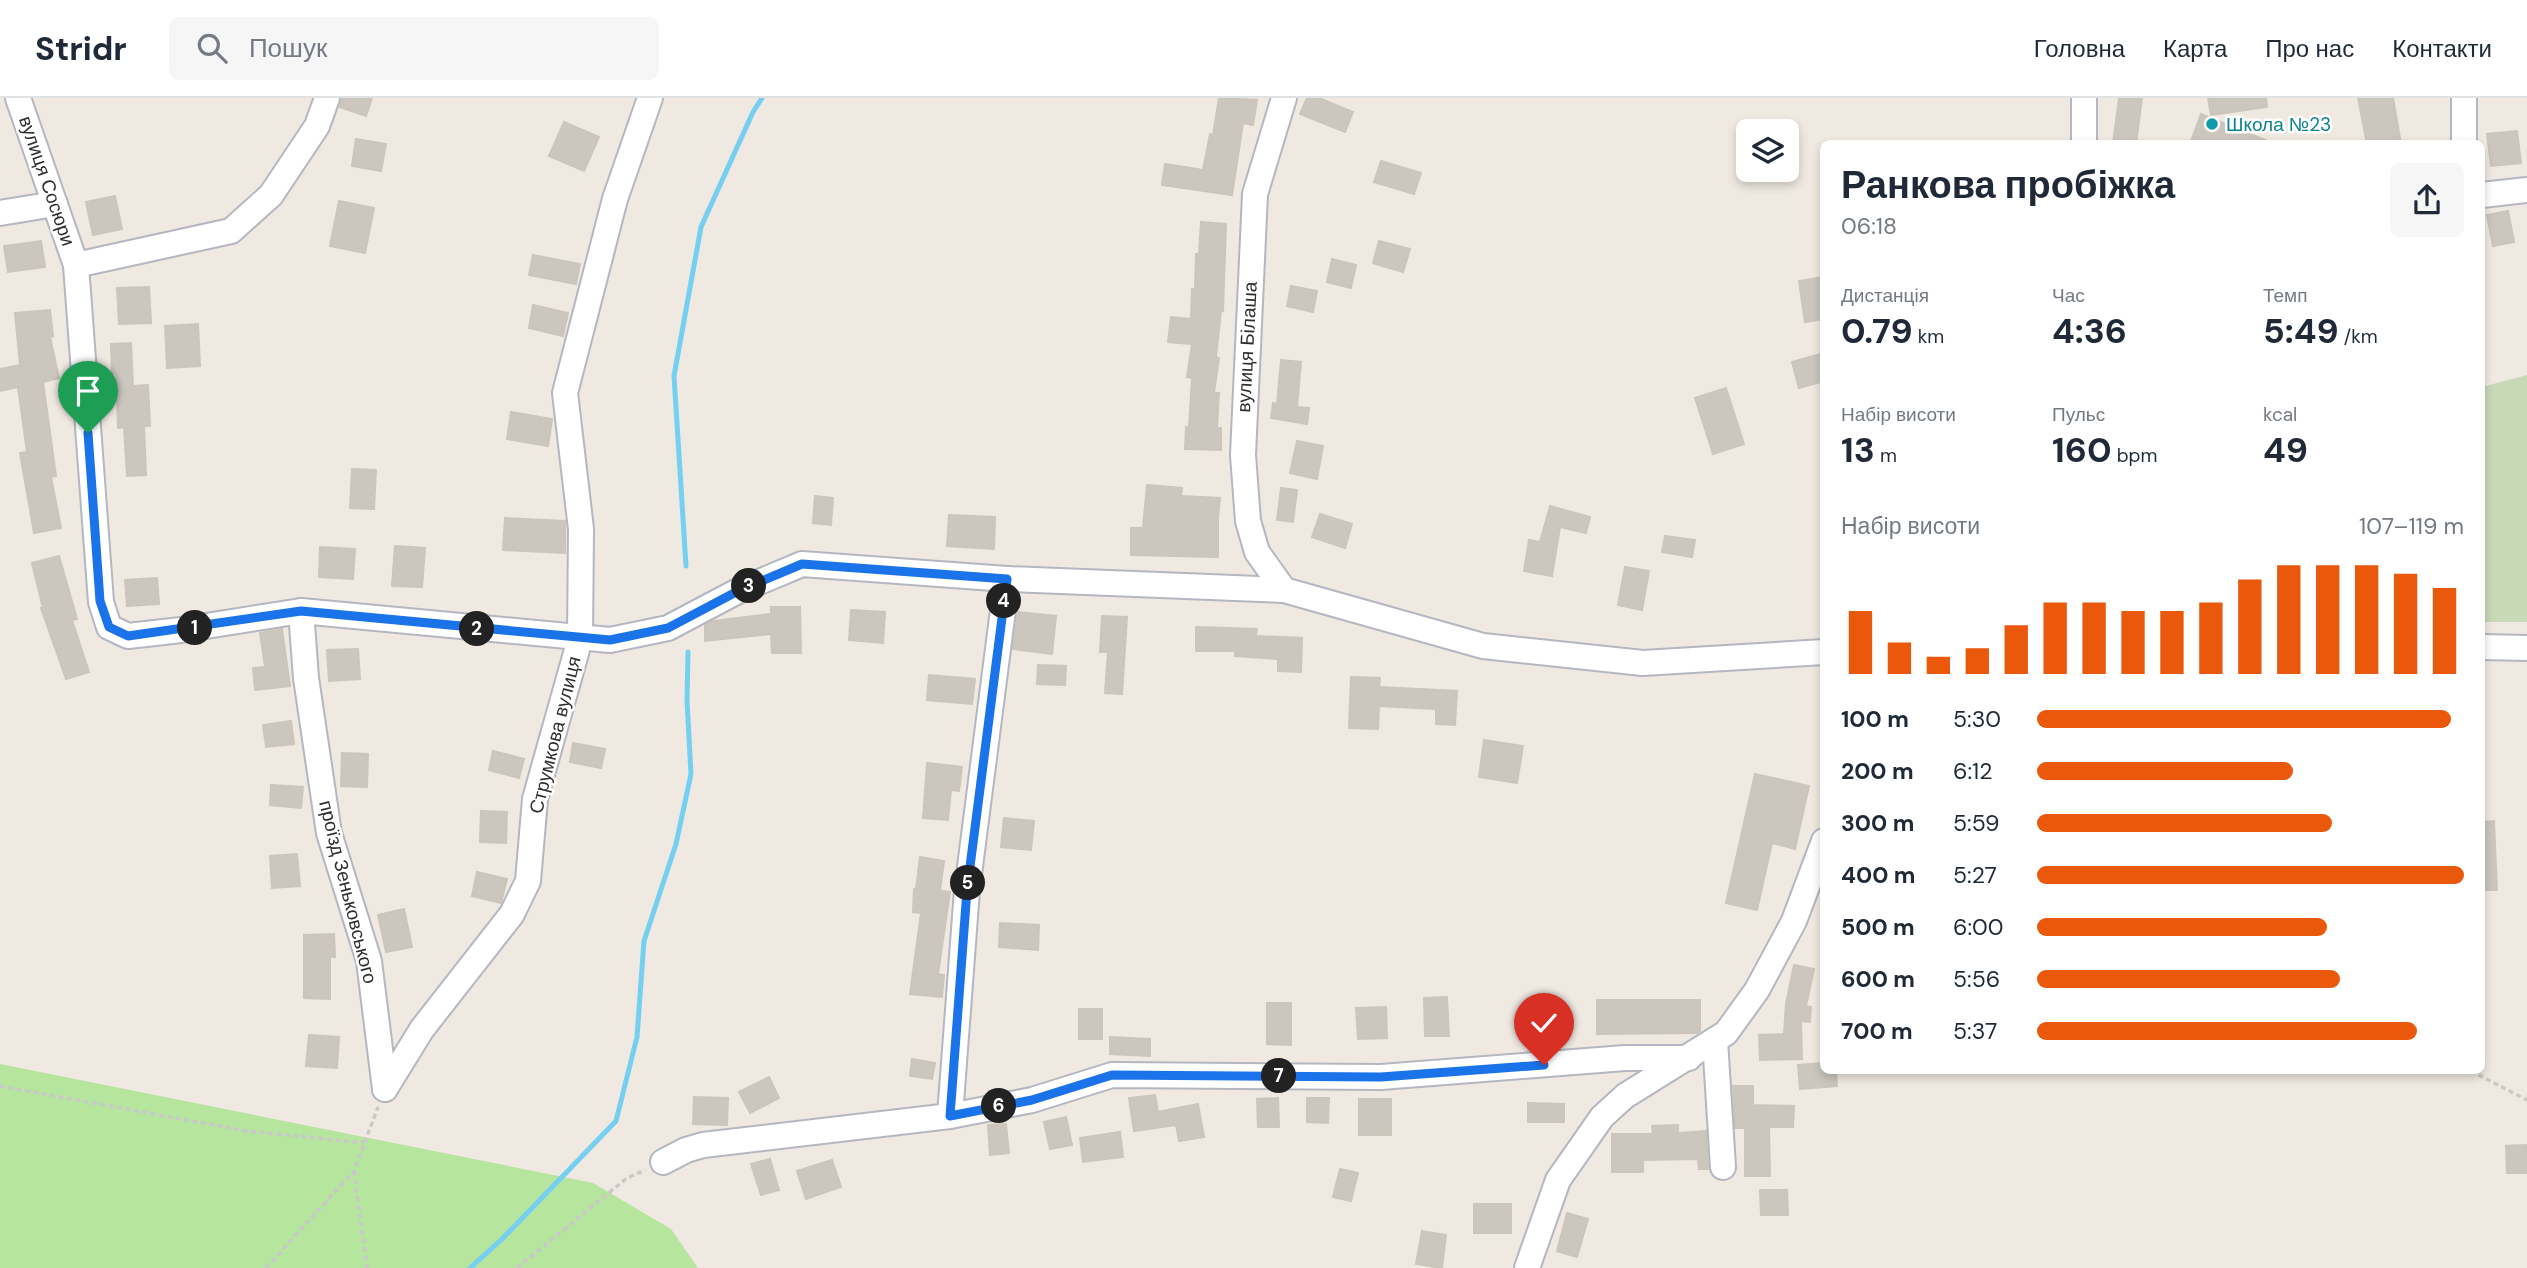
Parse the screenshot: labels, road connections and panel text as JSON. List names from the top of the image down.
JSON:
{
  "streets": {
    "street": [
      "вулиця Сосюри",
      "вулиця Білаша",
      "Струмкова вулиця",
      "проїзд Зеньковського"
    ]
  },
  "crossings": [
    ["вулиця Сосюри", "вулиця Білаша"],
    ["вулиця Сосюри", "Струмкова вулиця"],
    ["вулиця Сосюри", "проїзд Зеньковського"],
    ["Струмкова вулиця", "проїзд Зеньковського"]
  ],
  "places": ["Школа №23"],
  "page": {
    "header": "Stridr",
    "search": "Пошук",
    "nav": [
      "Головна",
      "Карта",
      "Про нас",
      "Контакти"
    ],
    "heading": ["Ранкова пробіжка", "06:18"],
    "stats": [
      ["Дистанція", "0.79 km"],
      ["Час", "4:36"],
      ["Темп", "5:49 /km"],
      ["Набір висоти", "13 m"],
      ["Пульс", "160 bpm"],
      ["kcal", "49"]
    ],
    "chart": ["Набір висоти", "107–119 m"],
    "pins": [
      "3",
      "4",
      "1",
      "2",
      "5",
      "7",
      "6"
    ],
    "list": [
      {
        "name": "100 m",
        "note": "5:30"
      },
      {
        "name": "200 m",
        "note": "6:12"
      },
      {
        "name": "300 m",
        "note": "5:59"
      },
      {
        "name": "400 m",
        "note": "5:27"
      },
      {
        "name": "500 m",
        "note": "6:00"
      },
      {
        "name": "600 m",
        "note": "5:56"
      },
      {
        "name": "700 m",
        "note": "5:37"
      }
    ]
  }
}
